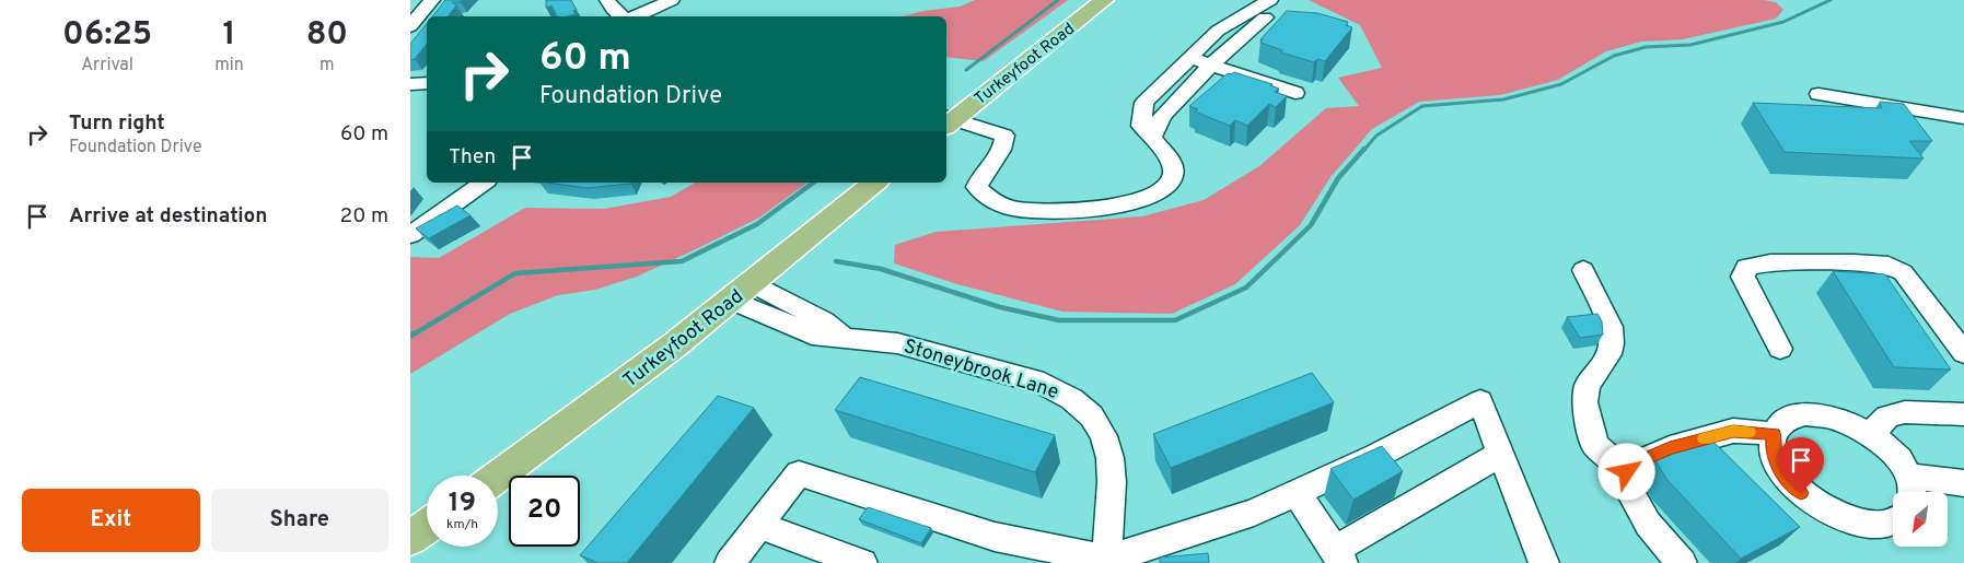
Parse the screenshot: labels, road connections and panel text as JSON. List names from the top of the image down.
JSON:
{
  "streets": {
    "main road": ["Turkeyfoot Road"],
    "street": ["Stoneybrook Lane"]
  },
  "crossings": [
    ["Turkeyfoot Road", "Stoneybrook Lane"]
  ],
  "north": "bottom left",
  "page": {
    "eta": [
      "06:25",
      "Arrival",
      "1",
      "min",
      "80",
      "m"
    ],
    "turn": ["60 m", "Foundation Drive"],
    "list": [
      {
        "name": "Turn right",
        "note": "Foundation Drive",
        "value": "60 m"
      },
      {
        "name": "Arrive at destination",
        "value": "20 m"
      }
    ],
    "then": "Then",
    "speed": "19 km/h",
    "limit": "20",
    "buttons": ["Exit", "Share"]
  }
}
